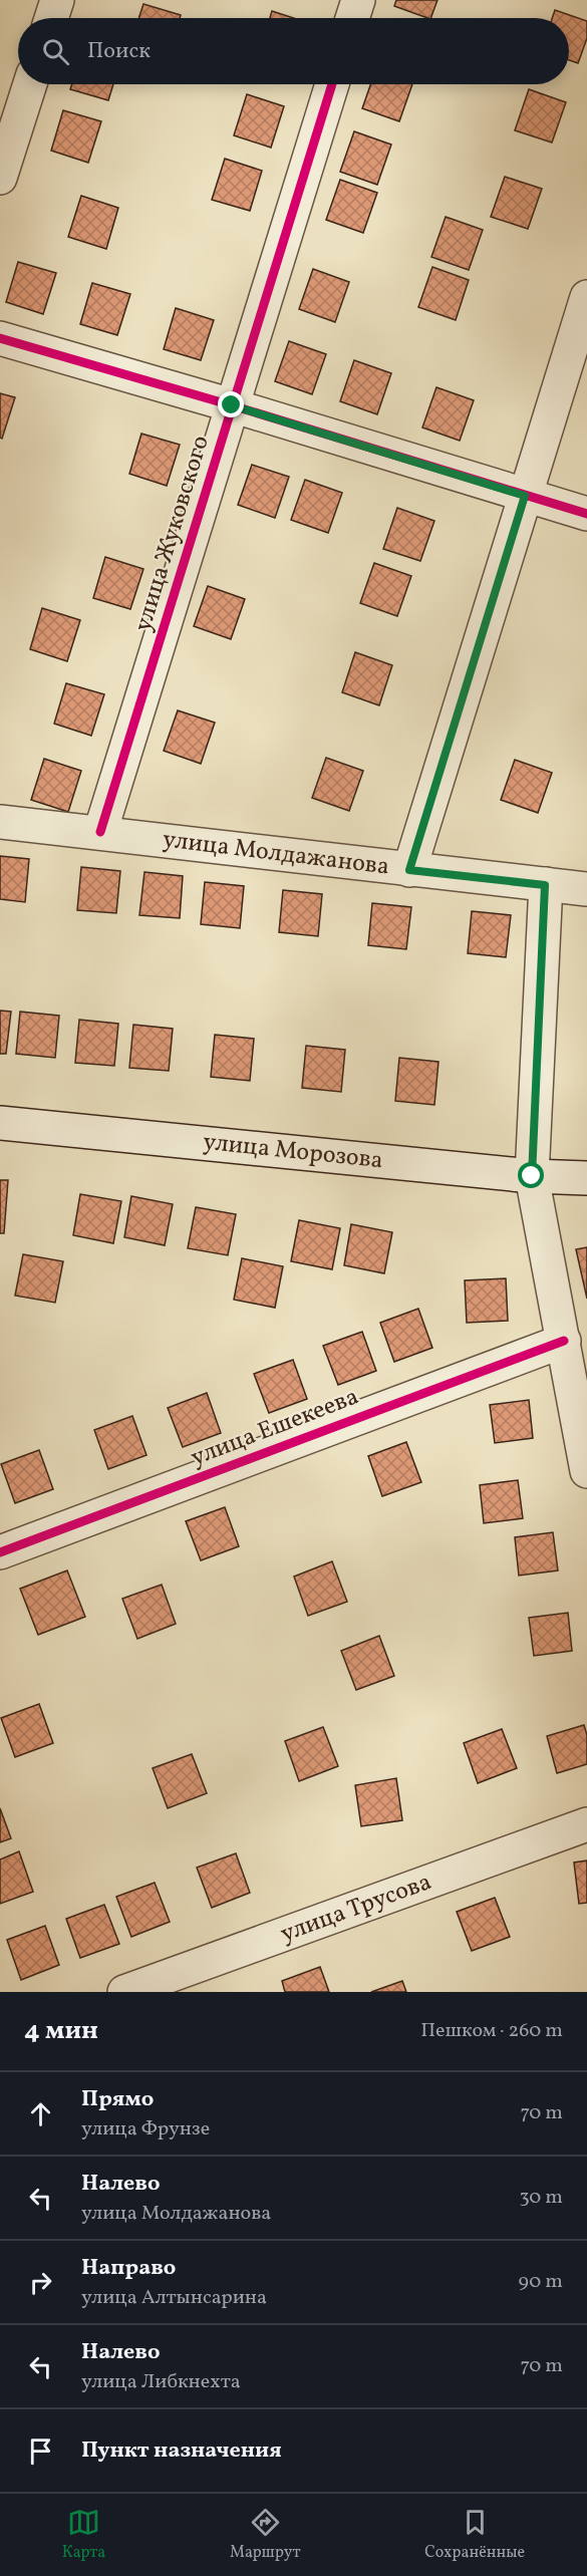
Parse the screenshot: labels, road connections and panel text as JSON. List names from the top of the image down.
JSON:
{
  "streets": {
    "street": [
      "улица Жуковского",
      "улица Молдажанова",
      "улица Морозова",
      "улица Ешекеева",
      "улица Трусова"
    ]
  },
  "crossings": [
    ["улица Жуковского", "улица Молдажанова"]
  ],
  "page": {
    "search": "Поиск",
    "heading": ["4 мин", "Пешком · 260 m"],
    "list": [
      ["Прямо", "улица Фрунзе", "70 m"],
      ["Налево", "улица Молдажанова", "30 m"],
      ["Направо", "улица Алтынсарина", "90 m"],
      ["Налево", "улица Либкнехта", "70 m"],
      "Пункт назначения"
    ],
    "nav": ["Карта", "Маршрут", "Сохранённые"]
  }
}
